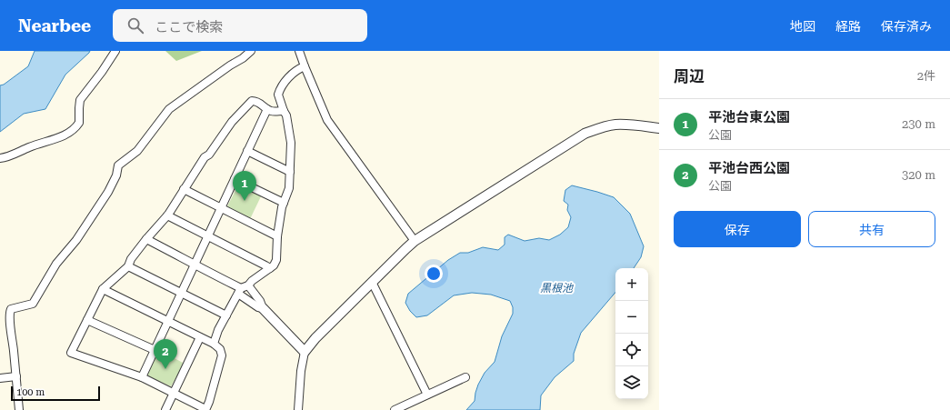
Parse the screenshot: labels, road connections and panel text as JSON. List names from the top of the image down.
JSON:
{
  "water": ["黒根池"],
  "scale_bar": "100 m",
  "page": {
    "header": "Nearbee",
    "search": "ここで検索",
    "nav": ["地図", "経路", "保存済み"],
    "heading": ["周辺", "2件"],
    "list": [
      {
        "mark": "1",
        "name": "平池台東公園",
        "note": "公園",
        "value": "230 m"
      },
      {
        "mark": "2",
        "name": "平池台西公園",
        "note": "公園",
        "value": "320 m"
      }
    ],
    "pins": ["1", "2"],
    "buttons": ["保存", "共有"],
    "map_buttons": ["+", "−"],
    "scale": "100 m"
  }
}
